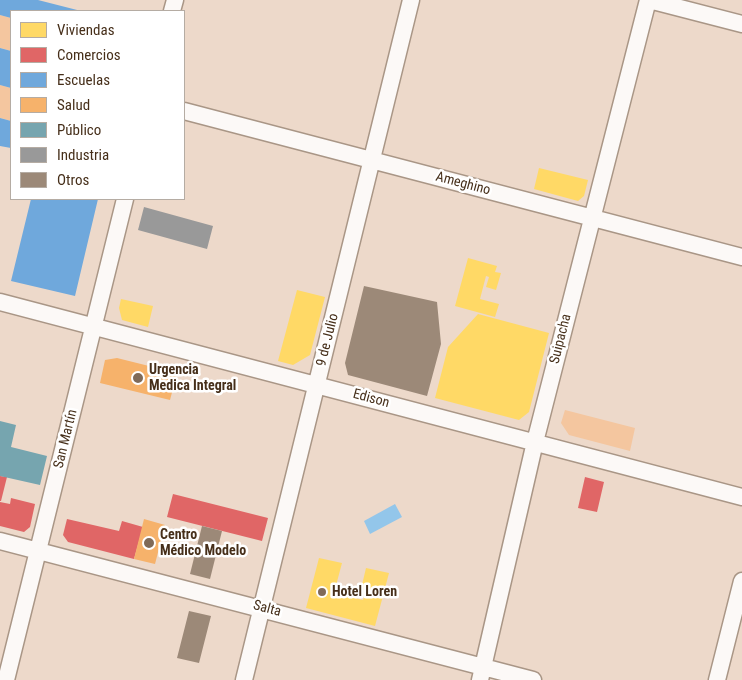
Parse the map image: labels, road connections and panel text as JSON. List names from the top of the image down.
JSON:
{
  "streets": {
    "street": [
      "Ameghino",
      "Suipacha",
      "9 de Julio",
      "Edison",
      "San Martín",
      "Salta"
    ]
  },
  "crossings": [
    ["Ameghino", "Suipacha"],
    ["Ameghino", "9 de Julio"],
    ["Suipacha", "Edison"],
    ["Suipacha", "Salta"],
    ["9 de Julio", "Edison"],
    ["9 de Julio", "Salta"],
    ["Edison", "San Martín"],
    ["San Martín", "Salta"]
  ],
  "places": ["Urgencia Medica Integral", "Centro Médico Modelo", "Hotel Loren"],
  "legend": [
    "Viviendas",
    "Comercios",
    "Escuelas",
    "Salud",
    "Público",
    "Industria",
    "Otros"
  ]
}
